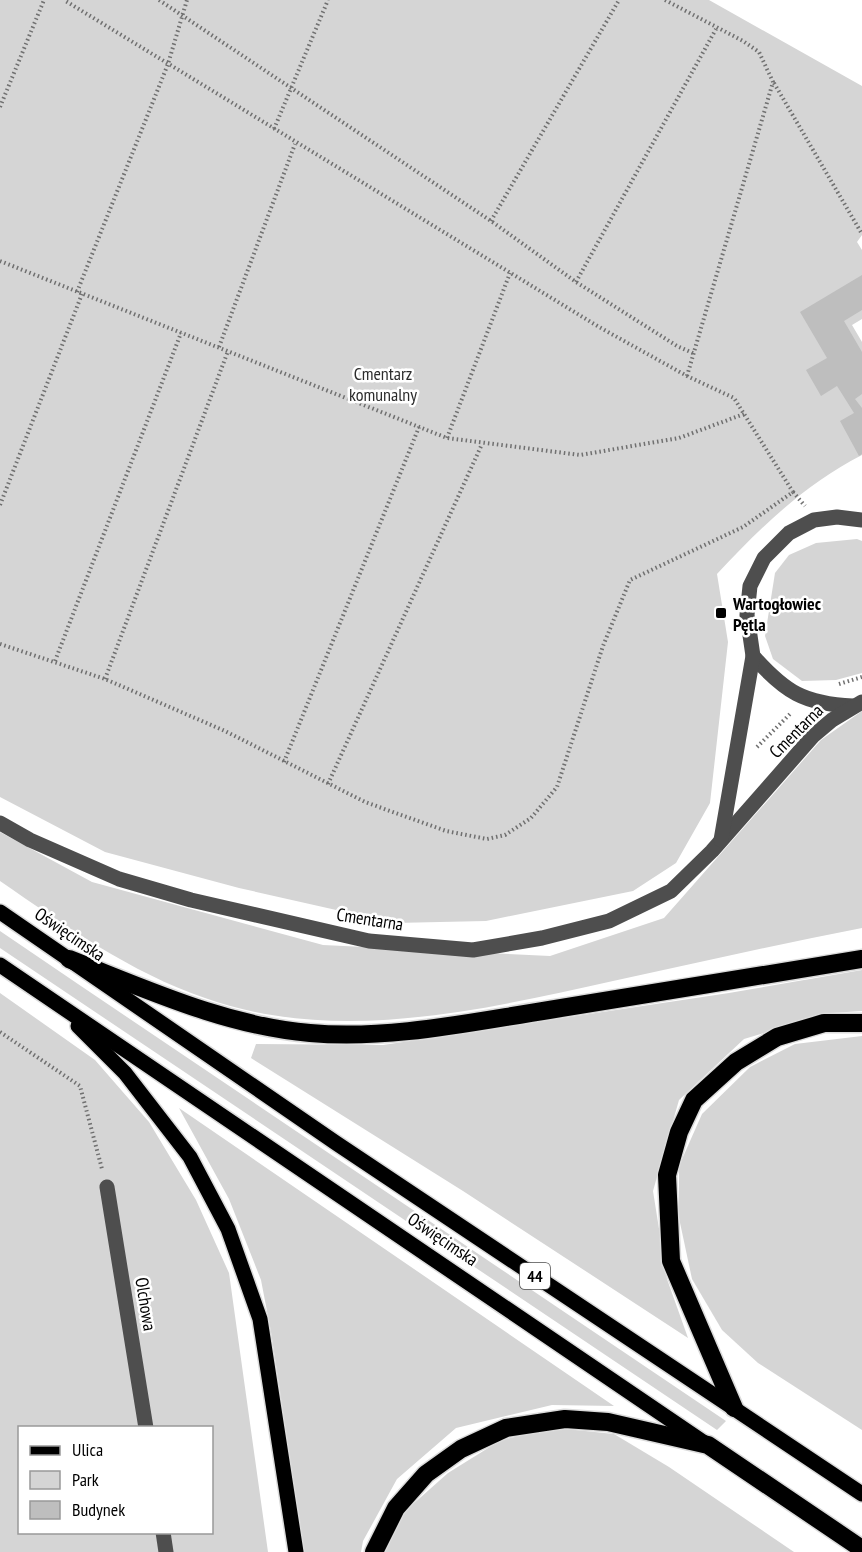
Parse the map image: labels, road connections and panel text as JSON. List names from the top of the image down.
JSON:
{
  "streets": {
    "highway": ["Oświęcimska", "44"],
    "street": ["Cmentarna", "Olchowa"]
  },
  "parks": ["Cmentarz komunalny"],
  "places": {
    "transit": ["Wartogłowiec Pętla"]
  },
  "legend": ["Ulica", "Park", "Budynek"]
}
